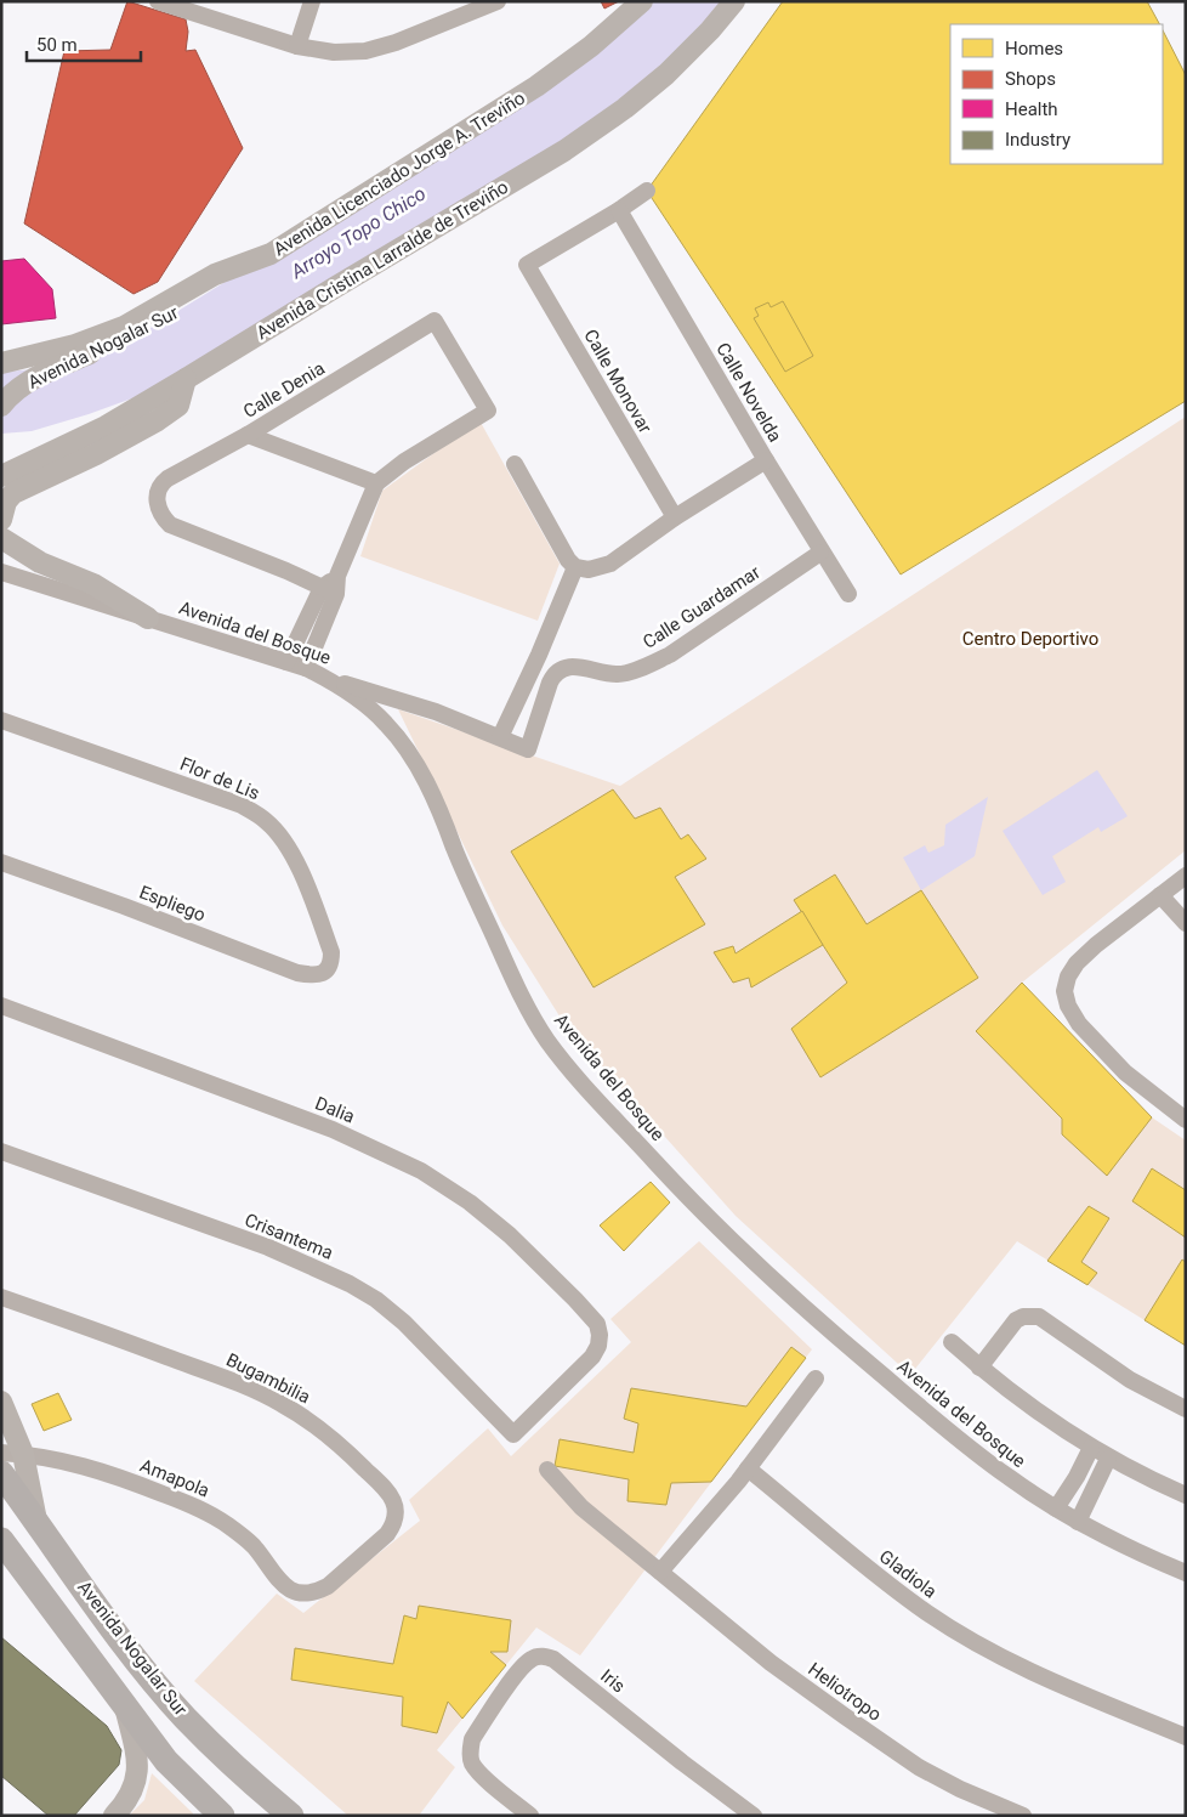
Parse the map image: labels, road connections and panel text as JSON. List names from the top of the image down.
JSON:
{
  "streets": {
    "highway": ["Avenida Nogalar Sur"],
    "main road": ["Avenida Licenciado Jorge A. Treviño", "Avenida Cristina Larralde de Treviño"],
    "street": [
      "Calle Monovar",
      "Calle Denia",
      "Calle Novelda",
      "Calle Guardamar",
      "Avenida del Bosque",
      "Flor de Lis",
      "Espliego",
      "Dalia",
      "Crisantema",
      "Bugambilia",
      "Amapola",
      "Gladiola",
      "Iris",
      "Heliotropo"
    ]
  },
  "crossings": [
    ["Avenida Licenciado Jorge A. Treviño", "Avenida Nogalar Sur"],
    ["Avenida Nogalar Sur", "Amapola"],
    ["Calle Monovar", "Calle Novelda"],
    ["Calle Novelda", "Calle Guardamar"],
    ["Flor de Lis", "Espliego"],
    ["Dalia", "Crisantema"],
    ["Bugambilia", "Amapola"]
  ],
  "water": ["Arroyo Topo Chico"],
  "parks": ["Centro Deportivo"],
  "legend": [
    "Homes",
    "Shops",
    "Health",
    "Industry"
  ],
  "scale_bar": "50 m"
}
